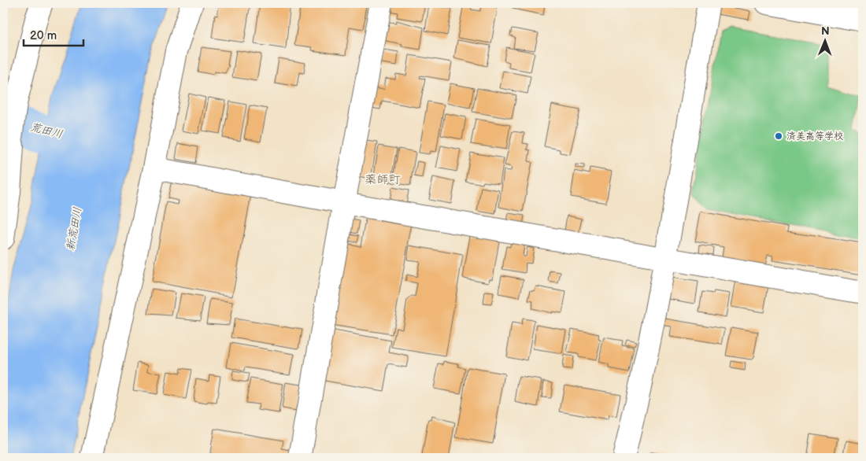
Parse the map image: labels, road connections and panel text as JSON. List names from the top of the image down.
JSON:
{
  "districts": ["薬師町"],
  "water": ["荒田川", "新荒田川"],
  "places": ["済美高等学校"],
  "scale_bar": "20 m",
  "north": "top"
}
